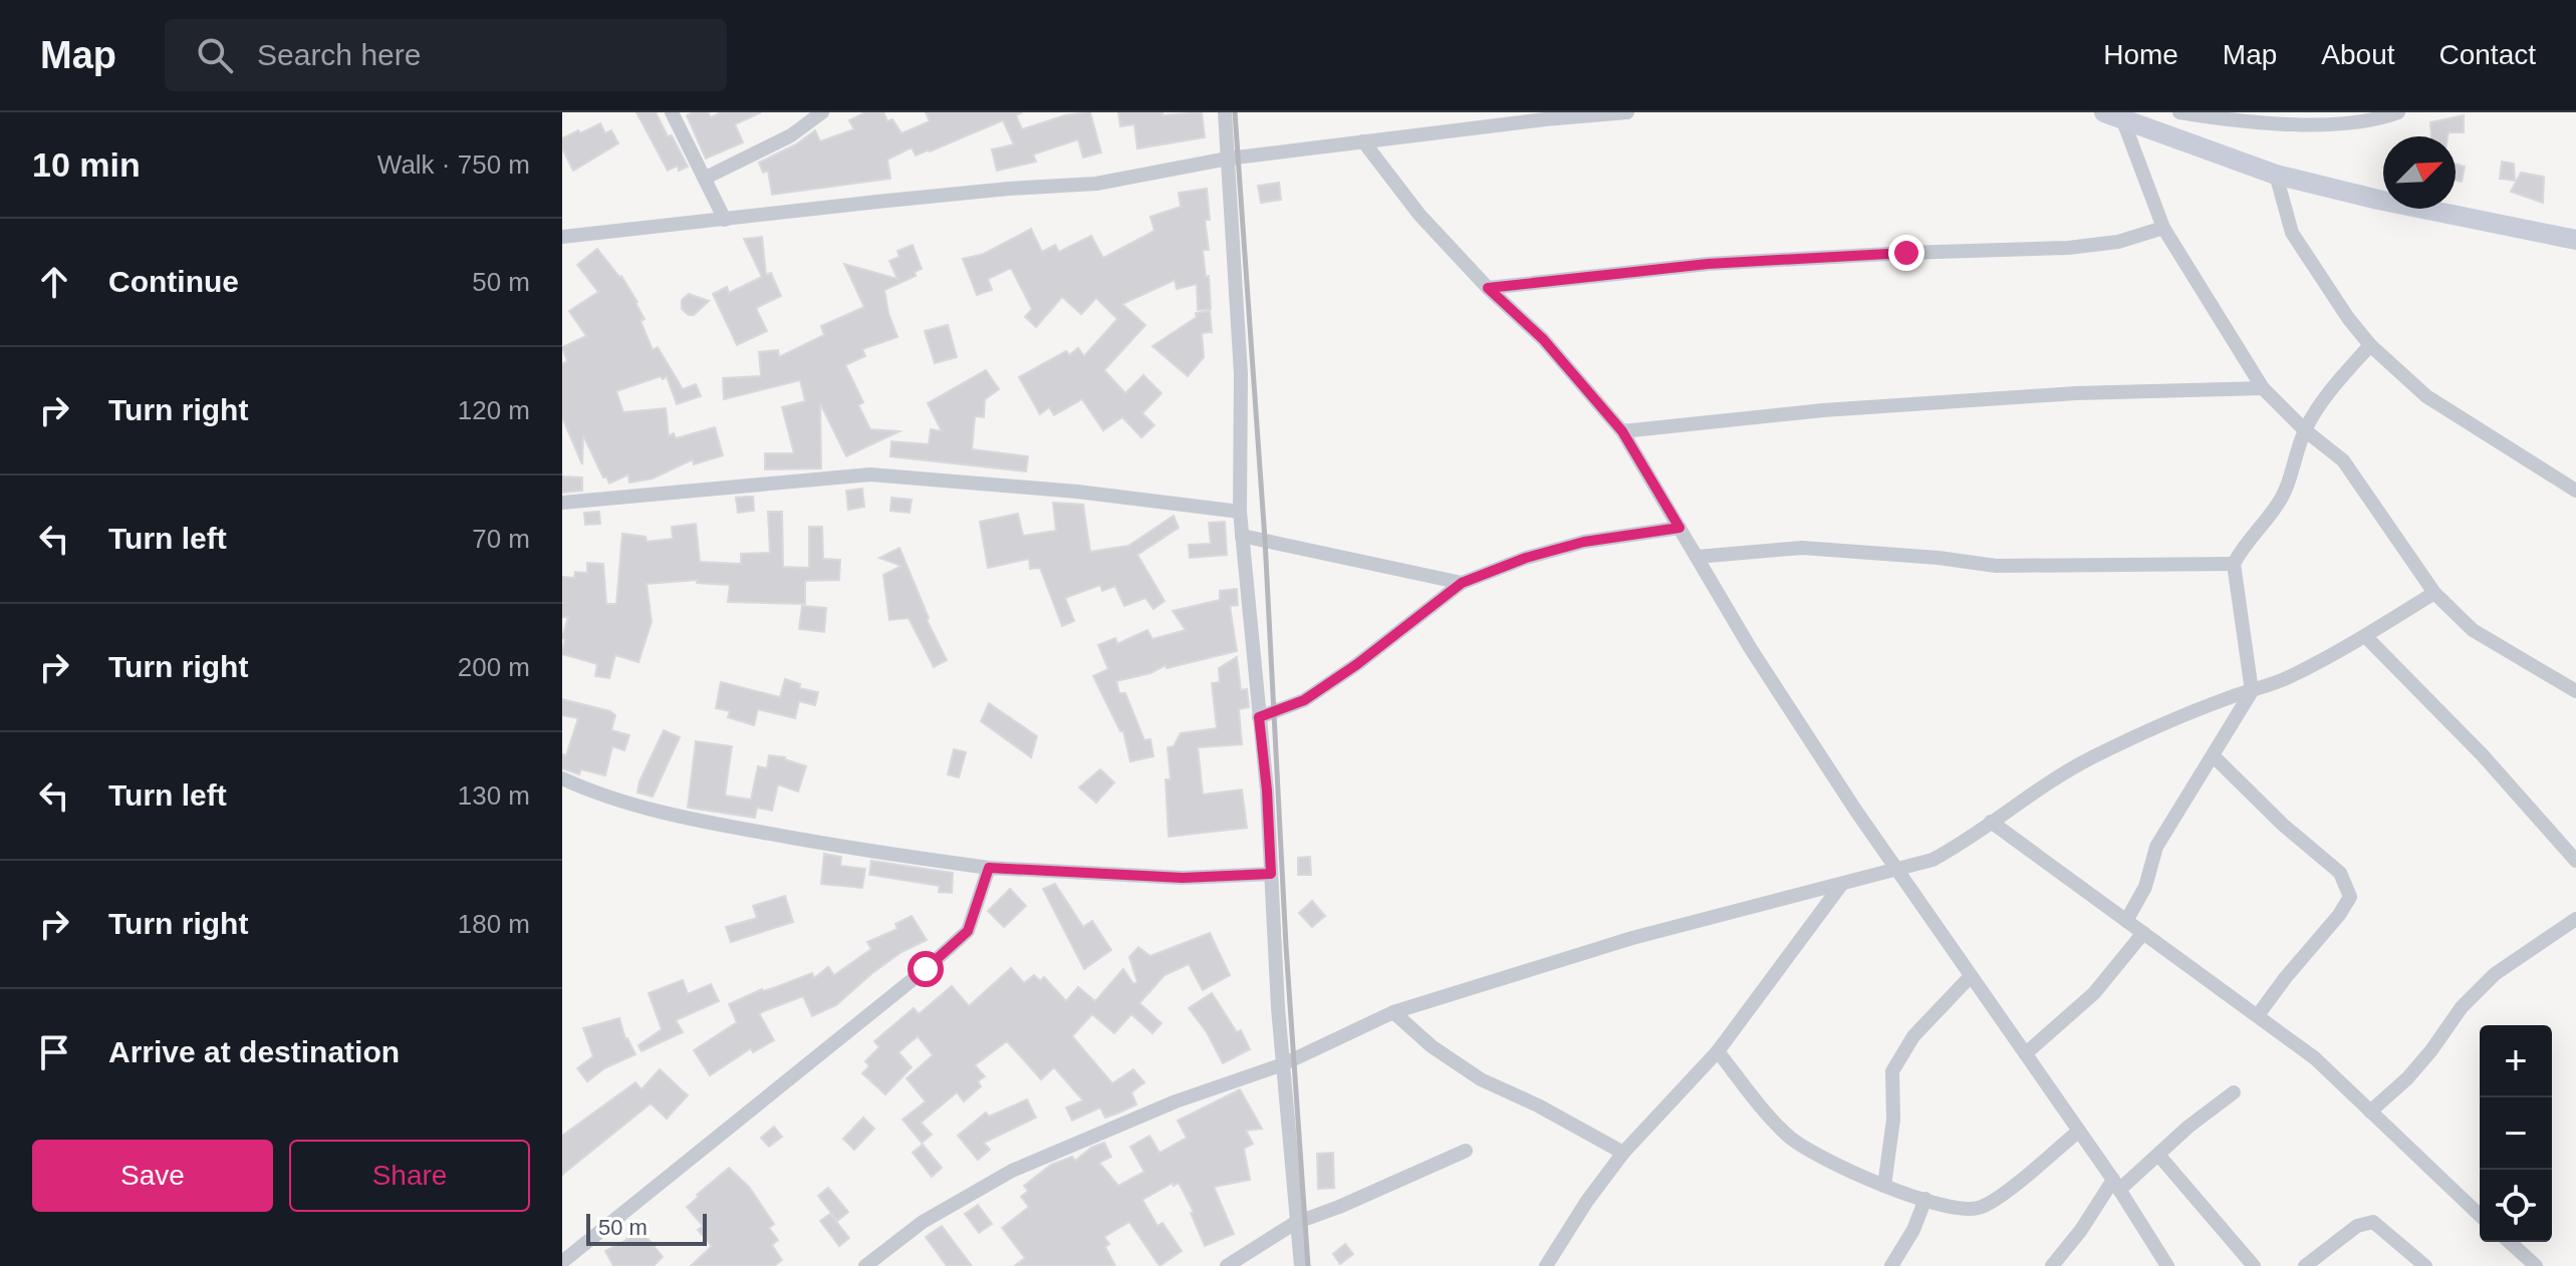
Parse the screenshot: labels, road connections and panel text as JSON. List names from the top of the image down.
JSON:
{
  "scale_bar": "50 m",
  "north": "top right",
  "page": {
    "header": "Map",
    "search": "Search here",
    "nav": [
      "Home",
      "Map",
      "About",
      "Contact"
    ],
    "heading": ["10 min", "Walk · 750 m"],
    "list": [
      ["Continue", "50 m"],
      ["Turn right", "120 m"],
      ["Turn left", "70 m"],
      ["Turn right", "200 m"],
      ["Turn left", "130 m"],
      ["Turn right", "180 m"],
      "Arrive at destination"
    ],
    "map_buttons": ["+", "−"],
    "buttons": ["Save", "Share"],
    "scale": "50 m"
  }
}
